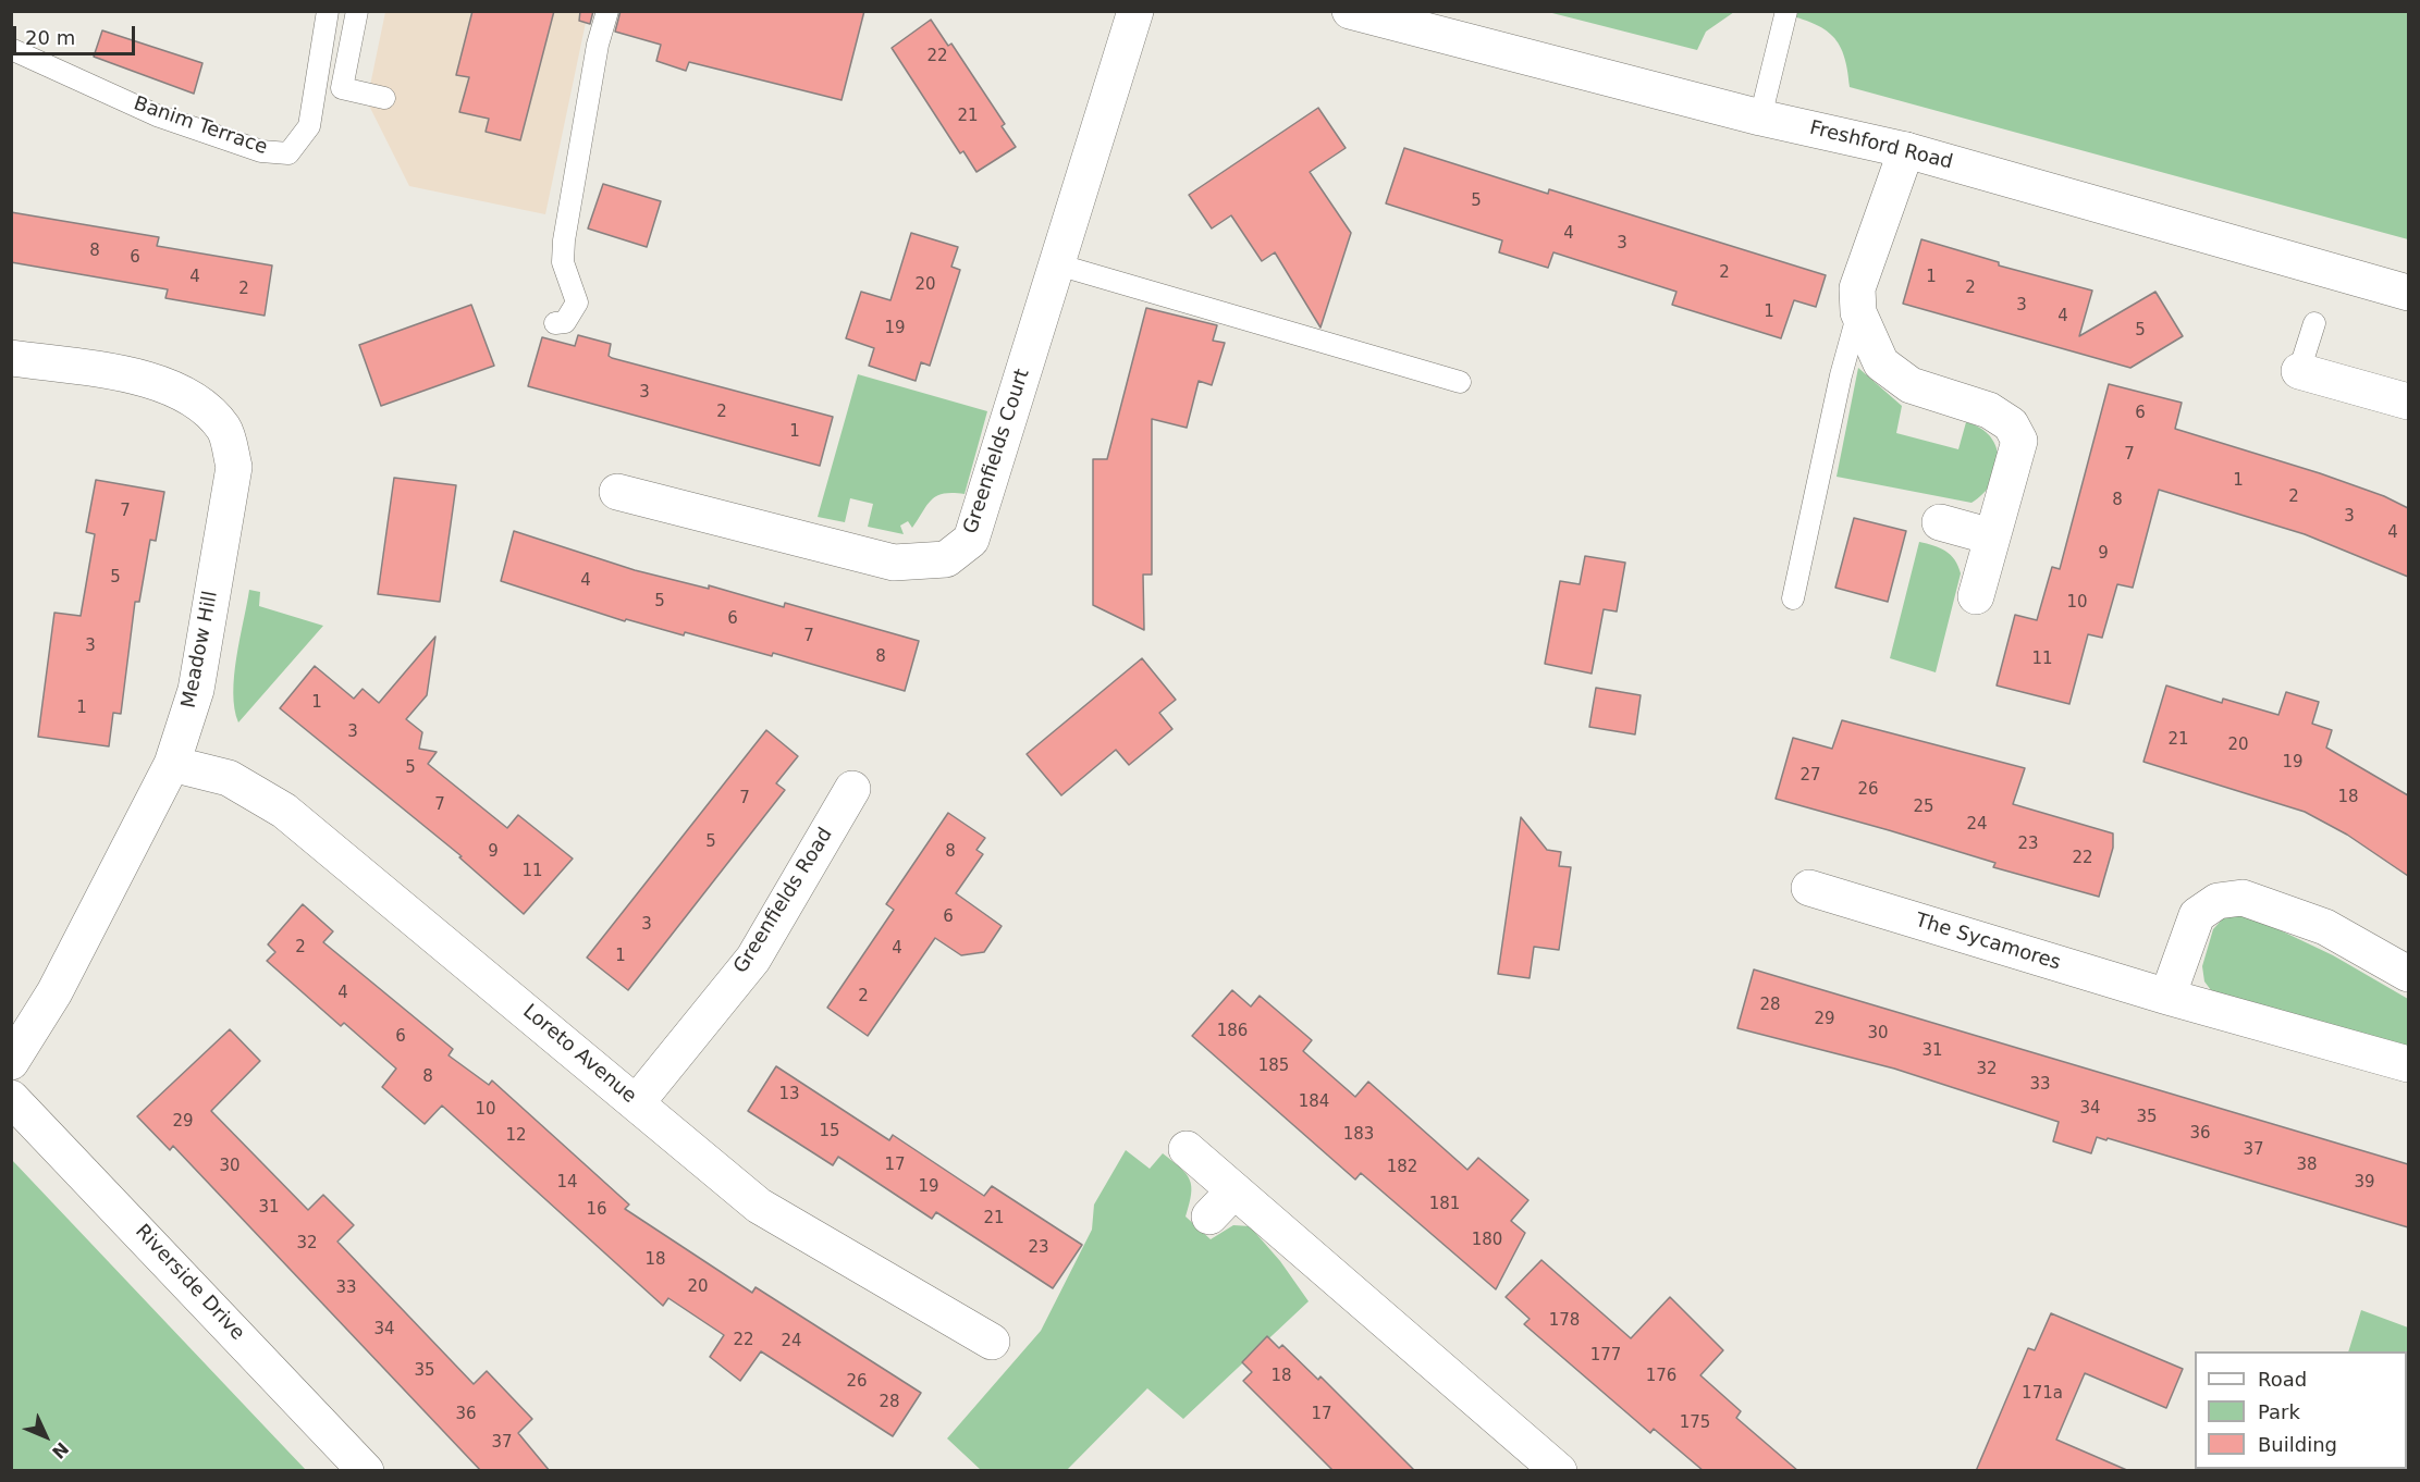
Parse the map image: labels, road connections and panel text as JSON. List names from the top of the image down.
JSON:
{
  "streets": {
    "street": [
      "Freshford Road",
      "Greenfields Court",
      "Meadow Hill",
      "Greenfields Road",
      "The Sycamores",
      "Loreto Avenue",
      "Riverside Drive"
    ],
    "lane": ["Banim Terrace"]
  },
  "crossings": [
    ["Meadow Hill", "Loreto Avenue"],
    ["Greenfields Road", "Loreto Avenue"]
  ],
  "house_numbers": [
    "22",
    "21",
    "5",
    "4",
    "3",
    "8",
    "6",
    "2",
    "4",
    "1",
    "20",
    "2",
    "2",
    "3",
    "1",
    "4",
    "19",
    "5",
    "3",
    "2",
    "6",
    "1",
    "7",
    "1",
    "2",
    "8",
    "7",
    "3",
    "4",
    "9",
    "5",
    "4",
    "5",
    "10",
    "6",
    "7",
    "3",
    "8",
    "11",
    "1",
    "1",
    "3",
    "21",
    "20",
    "19",
    "5",
    "27",
    "26",
    "18",
    "7",
    "7",
    "25",
    "24",
    "5",
    "23",
    "9",
    "8",
    "22",
    "11",
    "6",
    "3",
    "2",
    "4",
    "1",
    "4",
    "2",
    "28",
    "29",
    "186",
    "30",
    "6",
    "31",
    "185",
    "32",
    "8",
    "33",
    "13",
    "184",
    "34",
    "10",
    "35",
    "29",
    "15",
    "36",
    "183",
    "12",
    "37",
    "17",
    "38",
    "30",
    "182",
    "14",
    "39",
    "19",
    "181",
    "31",
    "16",
    "21",
    "180",
    "32",
    "23",
    "18",
    "20",
    "33",
    "178",
    "34",
    "22",
    "24",
    "177",
    "35",
    "18",
    "176",
    "26",
    "171a",
    "28",
    "36",
    "17",
    "175",
    "37"
  ],
  "legend": ["Road", "Park", "Building"],
  "scale_bar": "20 m",
  "north": "bottom right"
}
